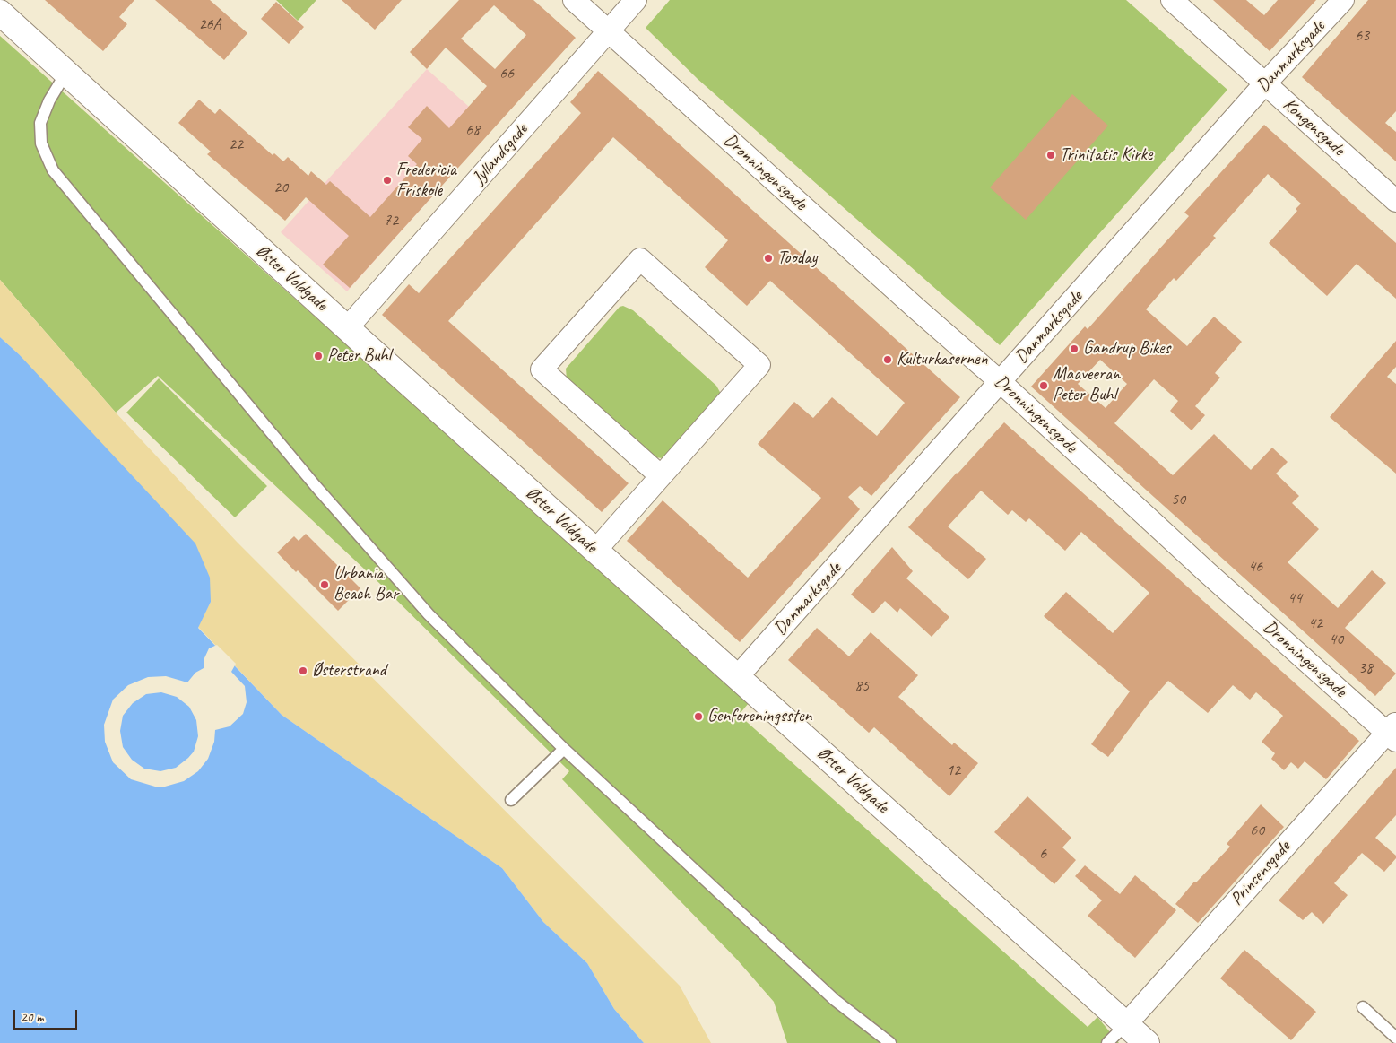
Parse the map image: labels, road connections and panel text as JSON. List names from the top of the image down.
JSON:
{
  "streets": {
    "street": [
      "Danmarksgade",
      "Kongensgade",
      "Jyllandsgade",
      "Dronningensgade",
      "Øster Voldgade",
      "Prinsensgade"
    ]
  },
  "crossings": [
    ["Danmarksgade", "Kongensgade"],
    ["Danmarksgade", "Dronningensgade"],
    ["Danmarksgade", "Øster Voldgade"],
    ["Jyllandsgade", "Dronningensgade"],
    ["Jyllandsgade", "Øster Voldgade"],
    ["Dronningensgade", "Prinsensgade"],
    ["Øster Voldgade", "Prinsensgade"]
  ],
  "places": [
    "Trinitatis Kirke",
    "Fredericia Friskole",
    "Tooday",
    "Gandrup Bikes",
    "Peter Buhl",
    "Kulturkasernen",
    "Maaveeran Peter Buhl",
    "Urbania Beach Bar",
    "Østerstrand",
    "Genforeningssten"
  ],
  "house_numbers": [
    "26A",
    "63",
    "66",
    "68",
    "22",
    "20",
    "72",
    "50",
    "46",
    "44",
    "42",
    "40",
    "38",
    "85",
    "12",
    "60",
    "6"
  ],
  "scale_bar": "20 m"
}
